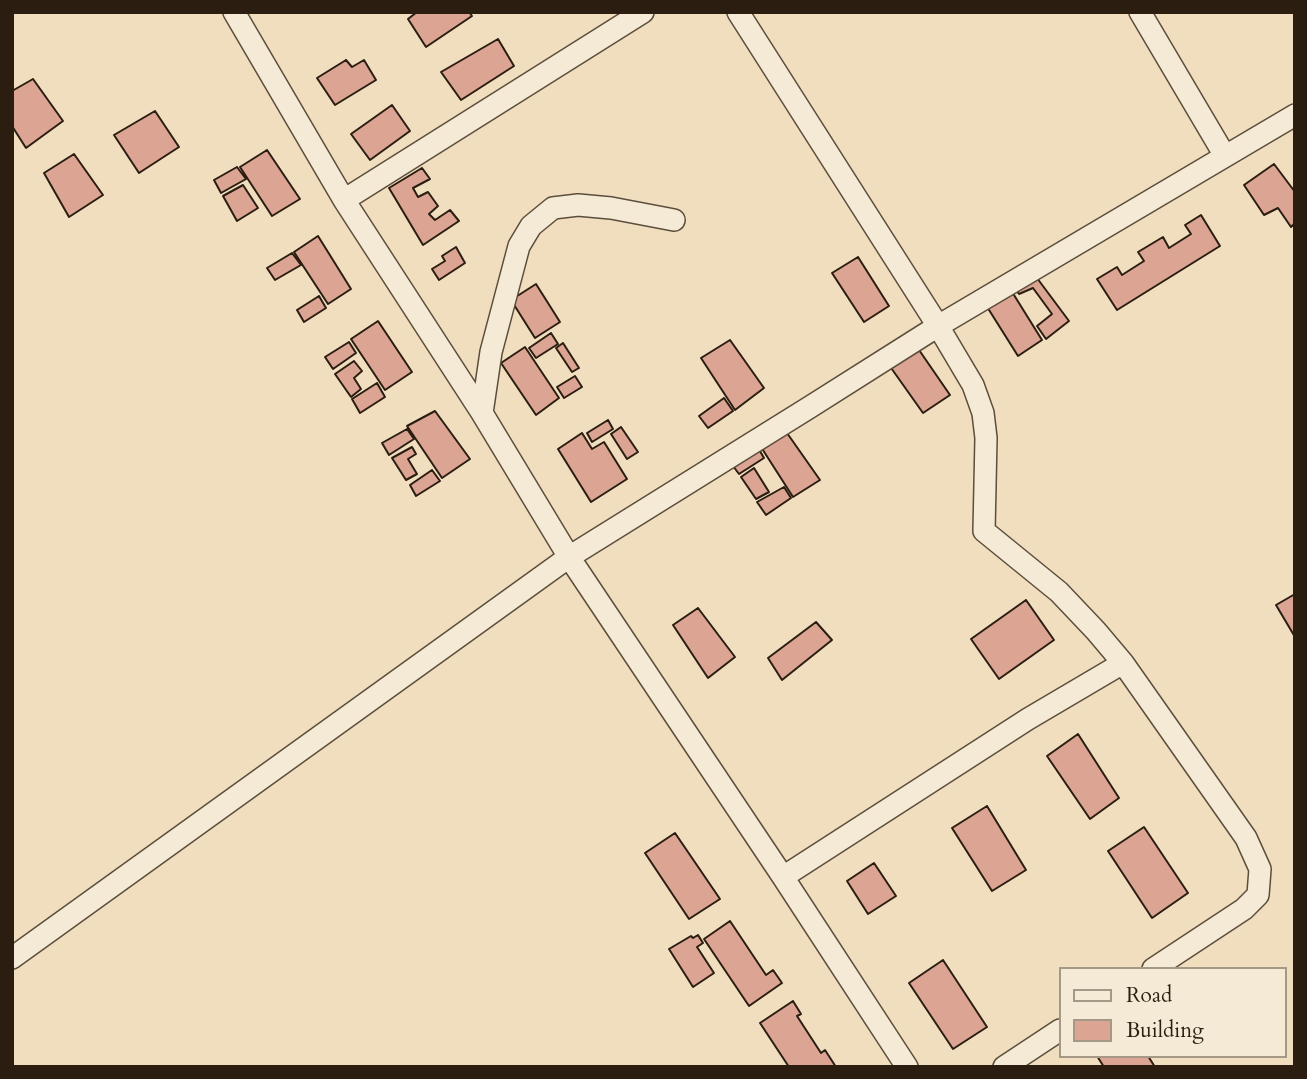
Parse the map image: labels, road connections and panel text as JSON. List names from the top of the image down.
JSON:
{
  "legend": ["Road", "Building"]
}
